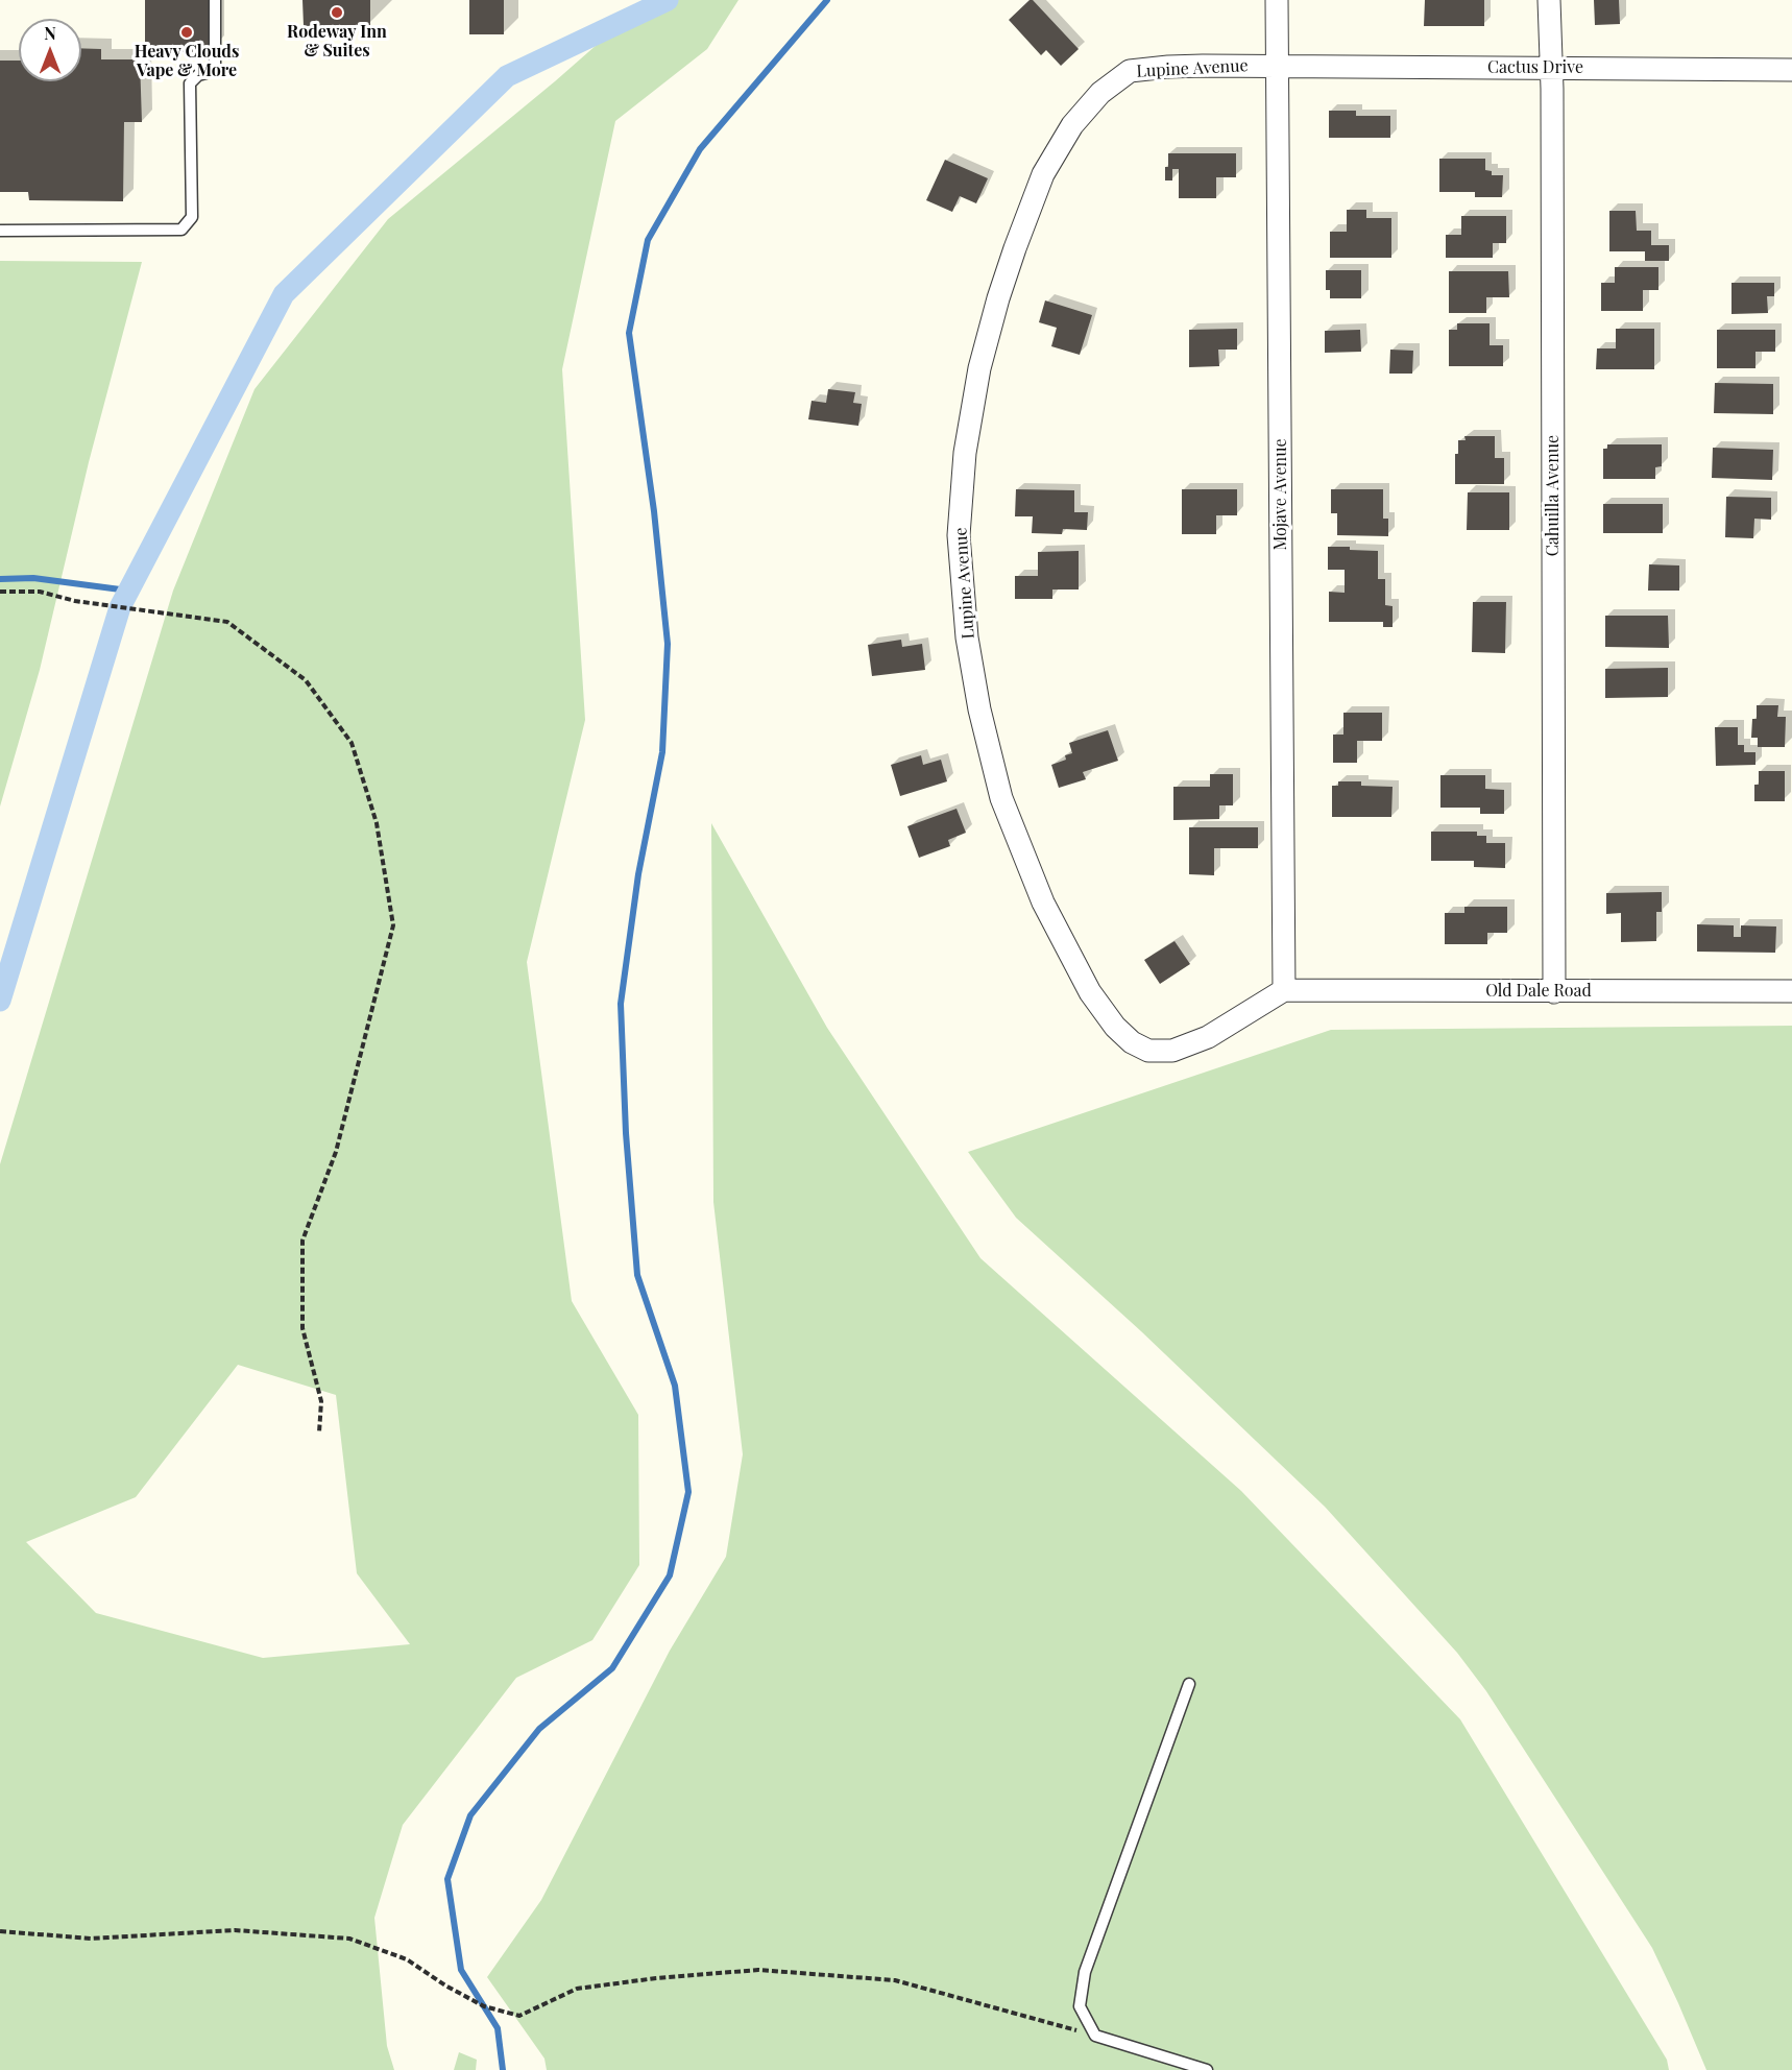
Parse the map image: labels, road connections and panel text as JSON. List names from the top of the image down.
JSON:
{
  "streets": {
    "street": [
      "Cactus Drive",
      "Lupine Avenue",
      "Mojave Avenue",
      "Cahuilla Avenue",
      "Old Dale Road"
    ]
  },
  "crossings": [
    ["Cactus Drive", "Lupine Avenue"],
    ["Cactus Drive", "Mojave Avenue"],
    ["Cactus Drive", "Cahuilla Avenue"],
    ["Lupine Avenue", "Mojave Avenue"],
    ["Lupine Avenue", "Old Dale Road"],
    ["Mojave Avenue", "Old Dale Road"],
    ["Cahuilla Avenue", "Old Dale Road"]
  ],
  "places": ["Rodeway Inn & Suites", "Heavy Clouds Vape & More"],
  "north": "top"
}
